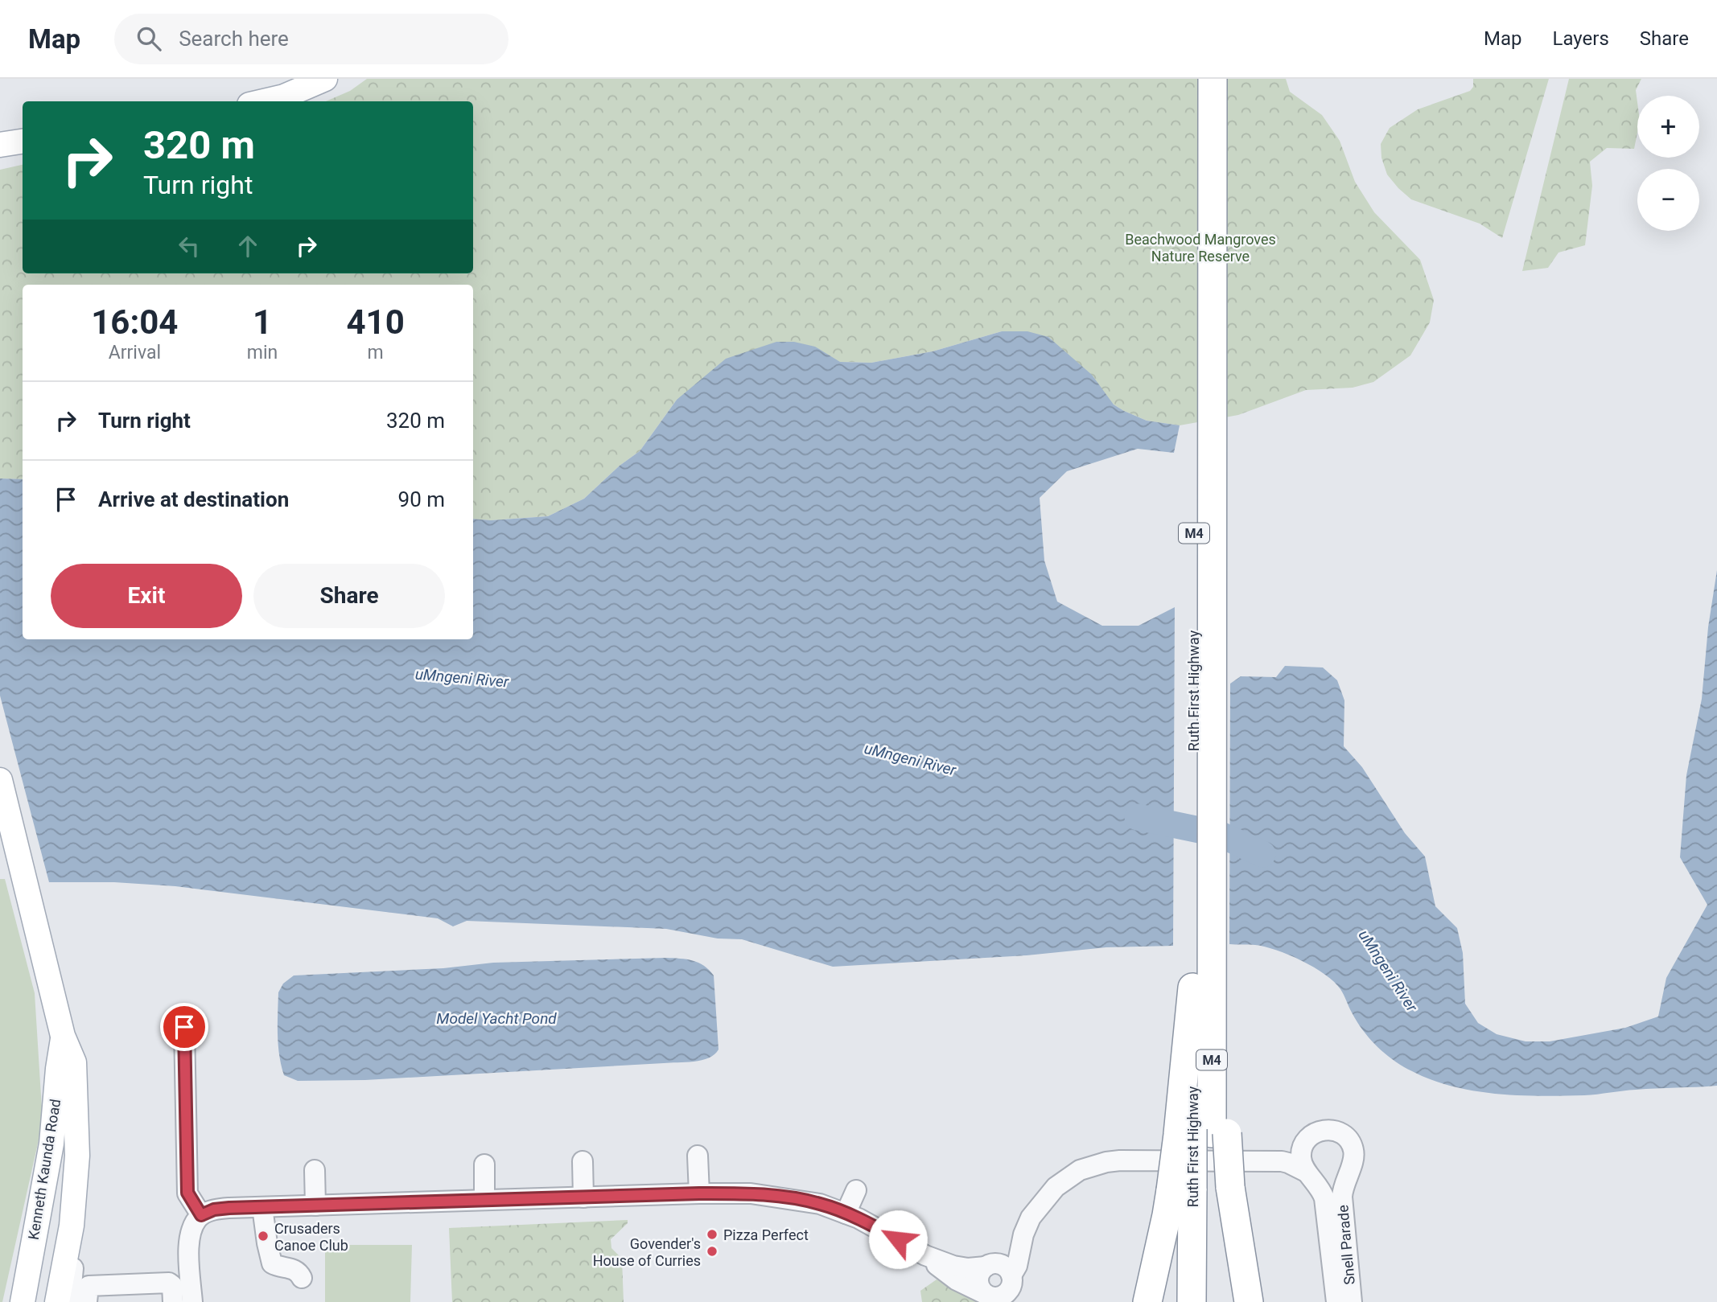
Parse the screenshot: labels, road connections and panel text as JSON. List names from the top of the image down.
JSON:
{
  "streets": {
    "highway": ["M4", "Ruth First Highway"],
    "main road": ["Kenneth Kaunda Road"],
    "street": ["Snell Parade"]
  },
  "water": ["uMngeni River", "Model Yacht Pond"],
  "parks": ["Beachwood Mangroves Nature Reserve"],
  "places": ["Pizza Perfect", "Crusaders Canoe Club", "Govender's House of Curries"],
  "page": {
    "header": "Map",
    "search": "Search here",
    "nav": ["Map", "Layers", "Share"],
    "map_buttons": ["+", "−"],
    "turn": ["320 m", "Turn right"],
    "eta": [
      "16:04",
      "Arrival",
      "1",
      "min",
      "410",
      "m"
    ],
    "list": [
      {
        "name": "Turn right",
        "value": "320 m"
      },
      {
        "name": "Arrive at destination",
        "value": "90 m"
      }
    ],
    "buttons": ["Exit", "Share"]
  }
}
